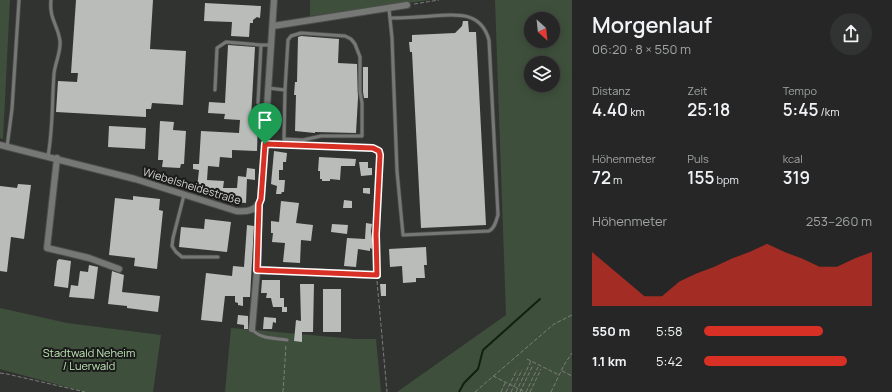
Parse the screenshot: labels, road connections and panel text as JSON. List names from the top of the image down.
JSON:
{
  "streets": {
    "street": ["Wiebelsheidestraße"]
  },
  "parks": ["Stadtwald Neheim / Luerwald"],
  "north": "bottom right",
  "page": {
    "heading": ["Morgenlauf", "06:20 · 8 × 550 m"],
    "stats": [
      ["Distanz", "4.40 km"],
      ["Zeit", "25:18"],
      ["Tempo", "5:45 /km"],
      ["Höhenmeter", "72 m"],
      ["Puls", "155 bpm"],
      ["kcal", "319"]
    ],
    "chart": ["Höhenmeter", "253–260 m"],
    "list": [
      {
        "name": "550 m",
        "note": "5:58"
      },
      {
        "name": "1.1 km",
        "note": "5:42"
      }
    ]
  }
}
